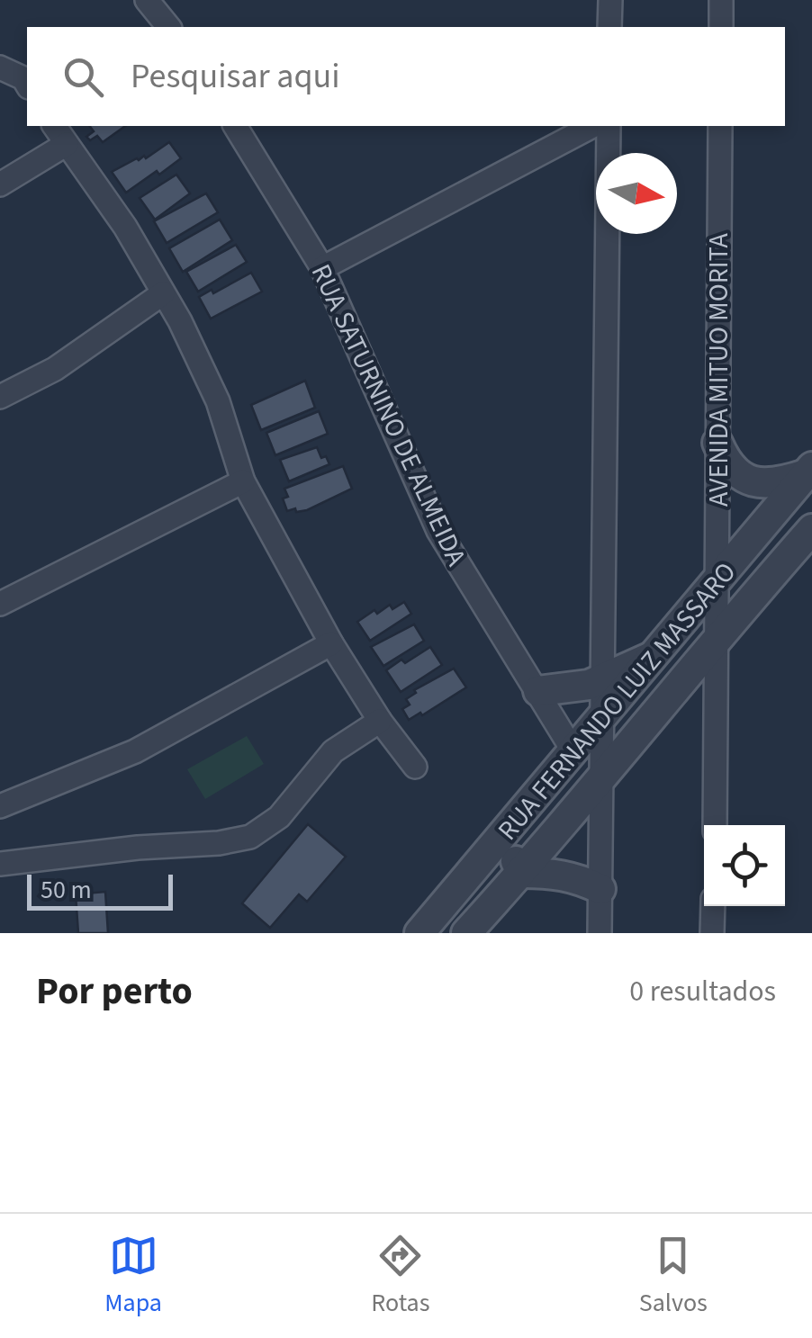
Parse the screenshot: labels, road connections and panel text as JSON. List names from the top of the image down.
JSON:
{
  "streets": {
    "street": ["AVENIDA MITUO MORITA", "RUA SATURNINO DE ALMEIDA", "RUA FERNANDO LUIZ MASSARO"]
  },
  "crossings": [
    ["AVENIDA MITUO MORITA", "RUA FERNANDO LUIZ MASSARO"],
    ["RUA SATURNINO DE ALMEIDA", "RUA FERNANDO LUIZ MASSARO"]
  ],
  "scale_bar": "50 m",
  "north": "right",
  "page": {
    "search": "Pesquisar aqui",
    "scale": "50 m",
    "heading": ["Por perto", "0 resultados"],
    "nav": ["Mapa", "Rotas", "Salvos"]
  }
}
